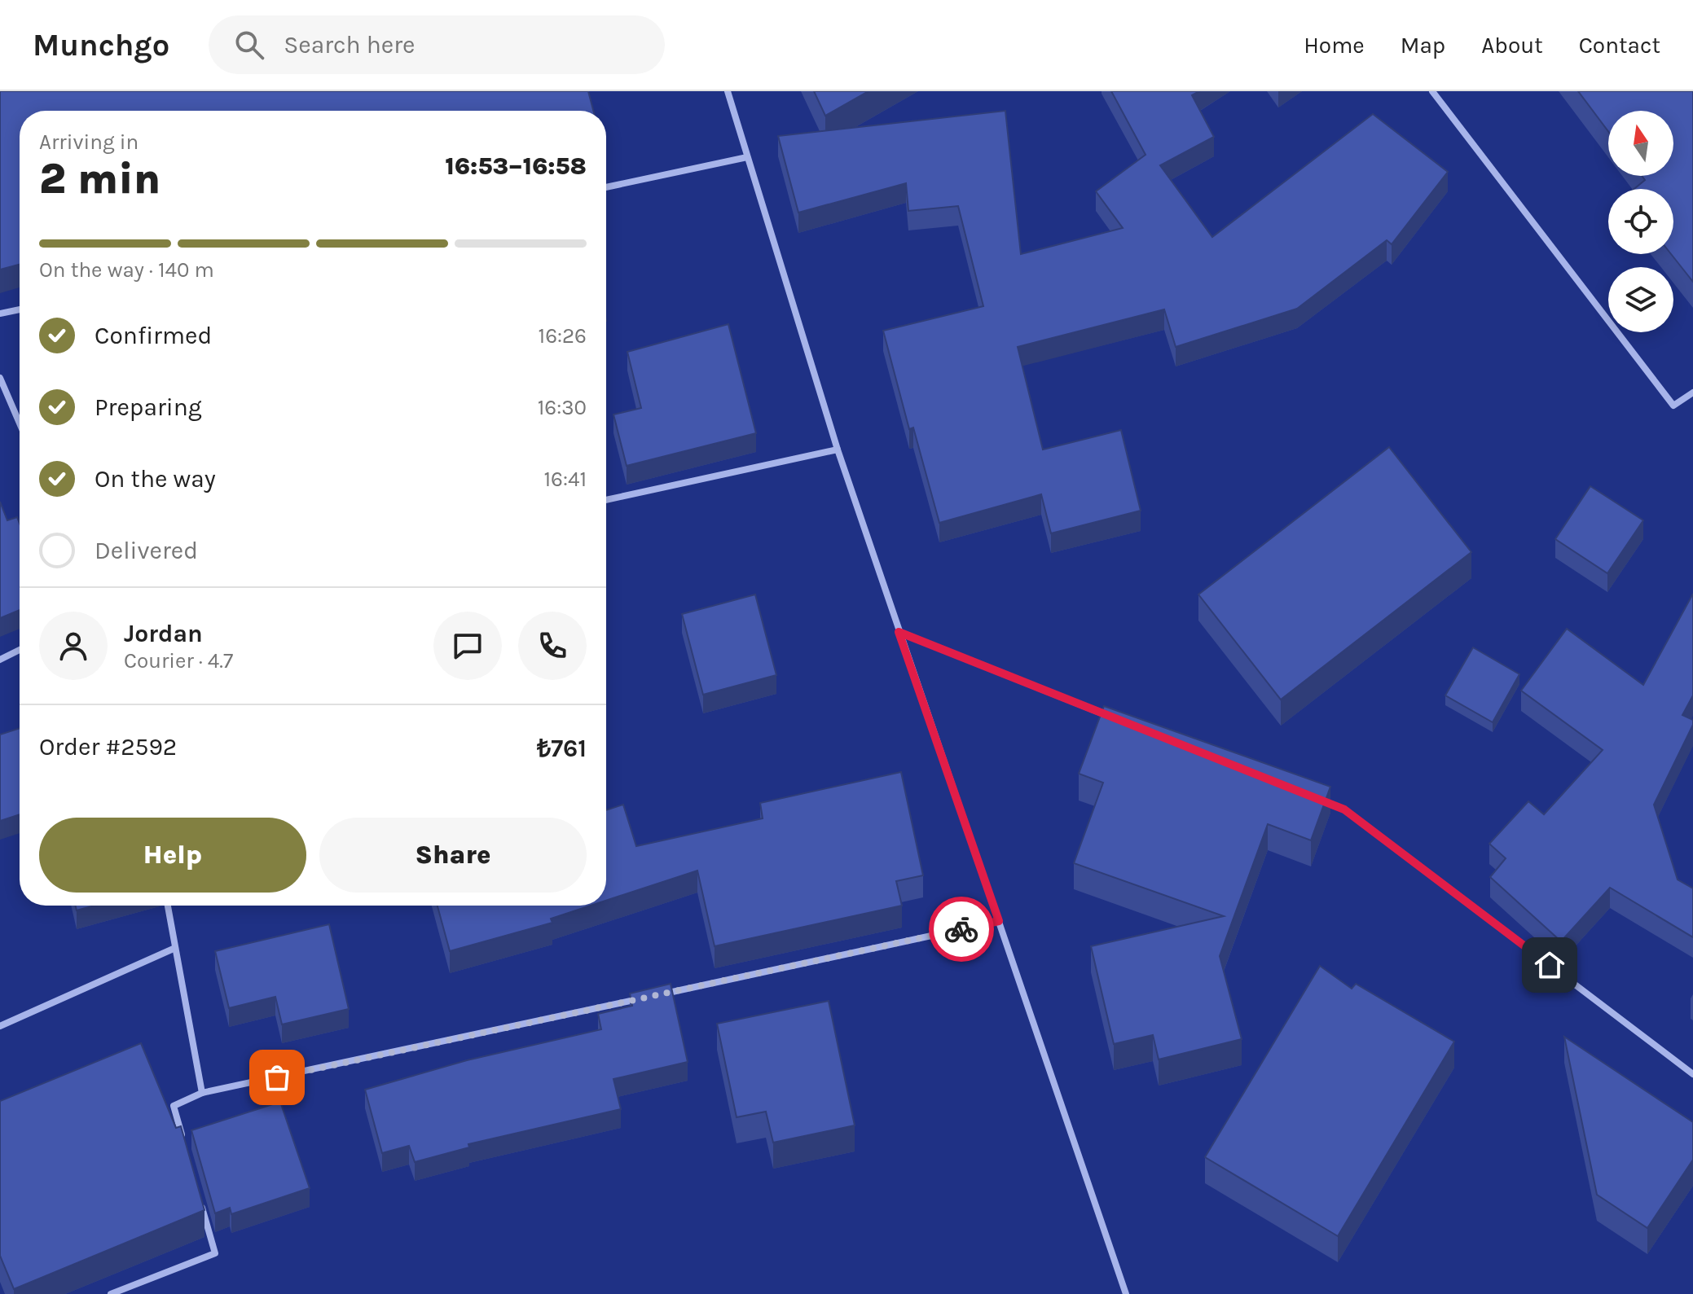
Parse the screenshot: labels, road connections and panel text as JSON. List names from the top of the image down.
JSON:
{
  "north": "top",
  "page": {
    "header": "Munchgo",
    "search": "Search here",
    "nav": [
      "Home",
      "Map",
      "About",
      "Contact"
    ],
    "heading": ["2 min", "Arriving in", "16:53–16:58"],
    "panel": [
      "Jordan",
      "Courier · 4.7",
      "Order #2592",
      "₺761"
    ],
    "bar": "On the way · 140 m",
    "list": [
      ["Confirmed", "16:26"],
      ["Preparing", "16:30"],
      ["On the way", "16:41"],
      "Delivered"
    ],
    "buttons": ["Help", "Share"]
  }
}
